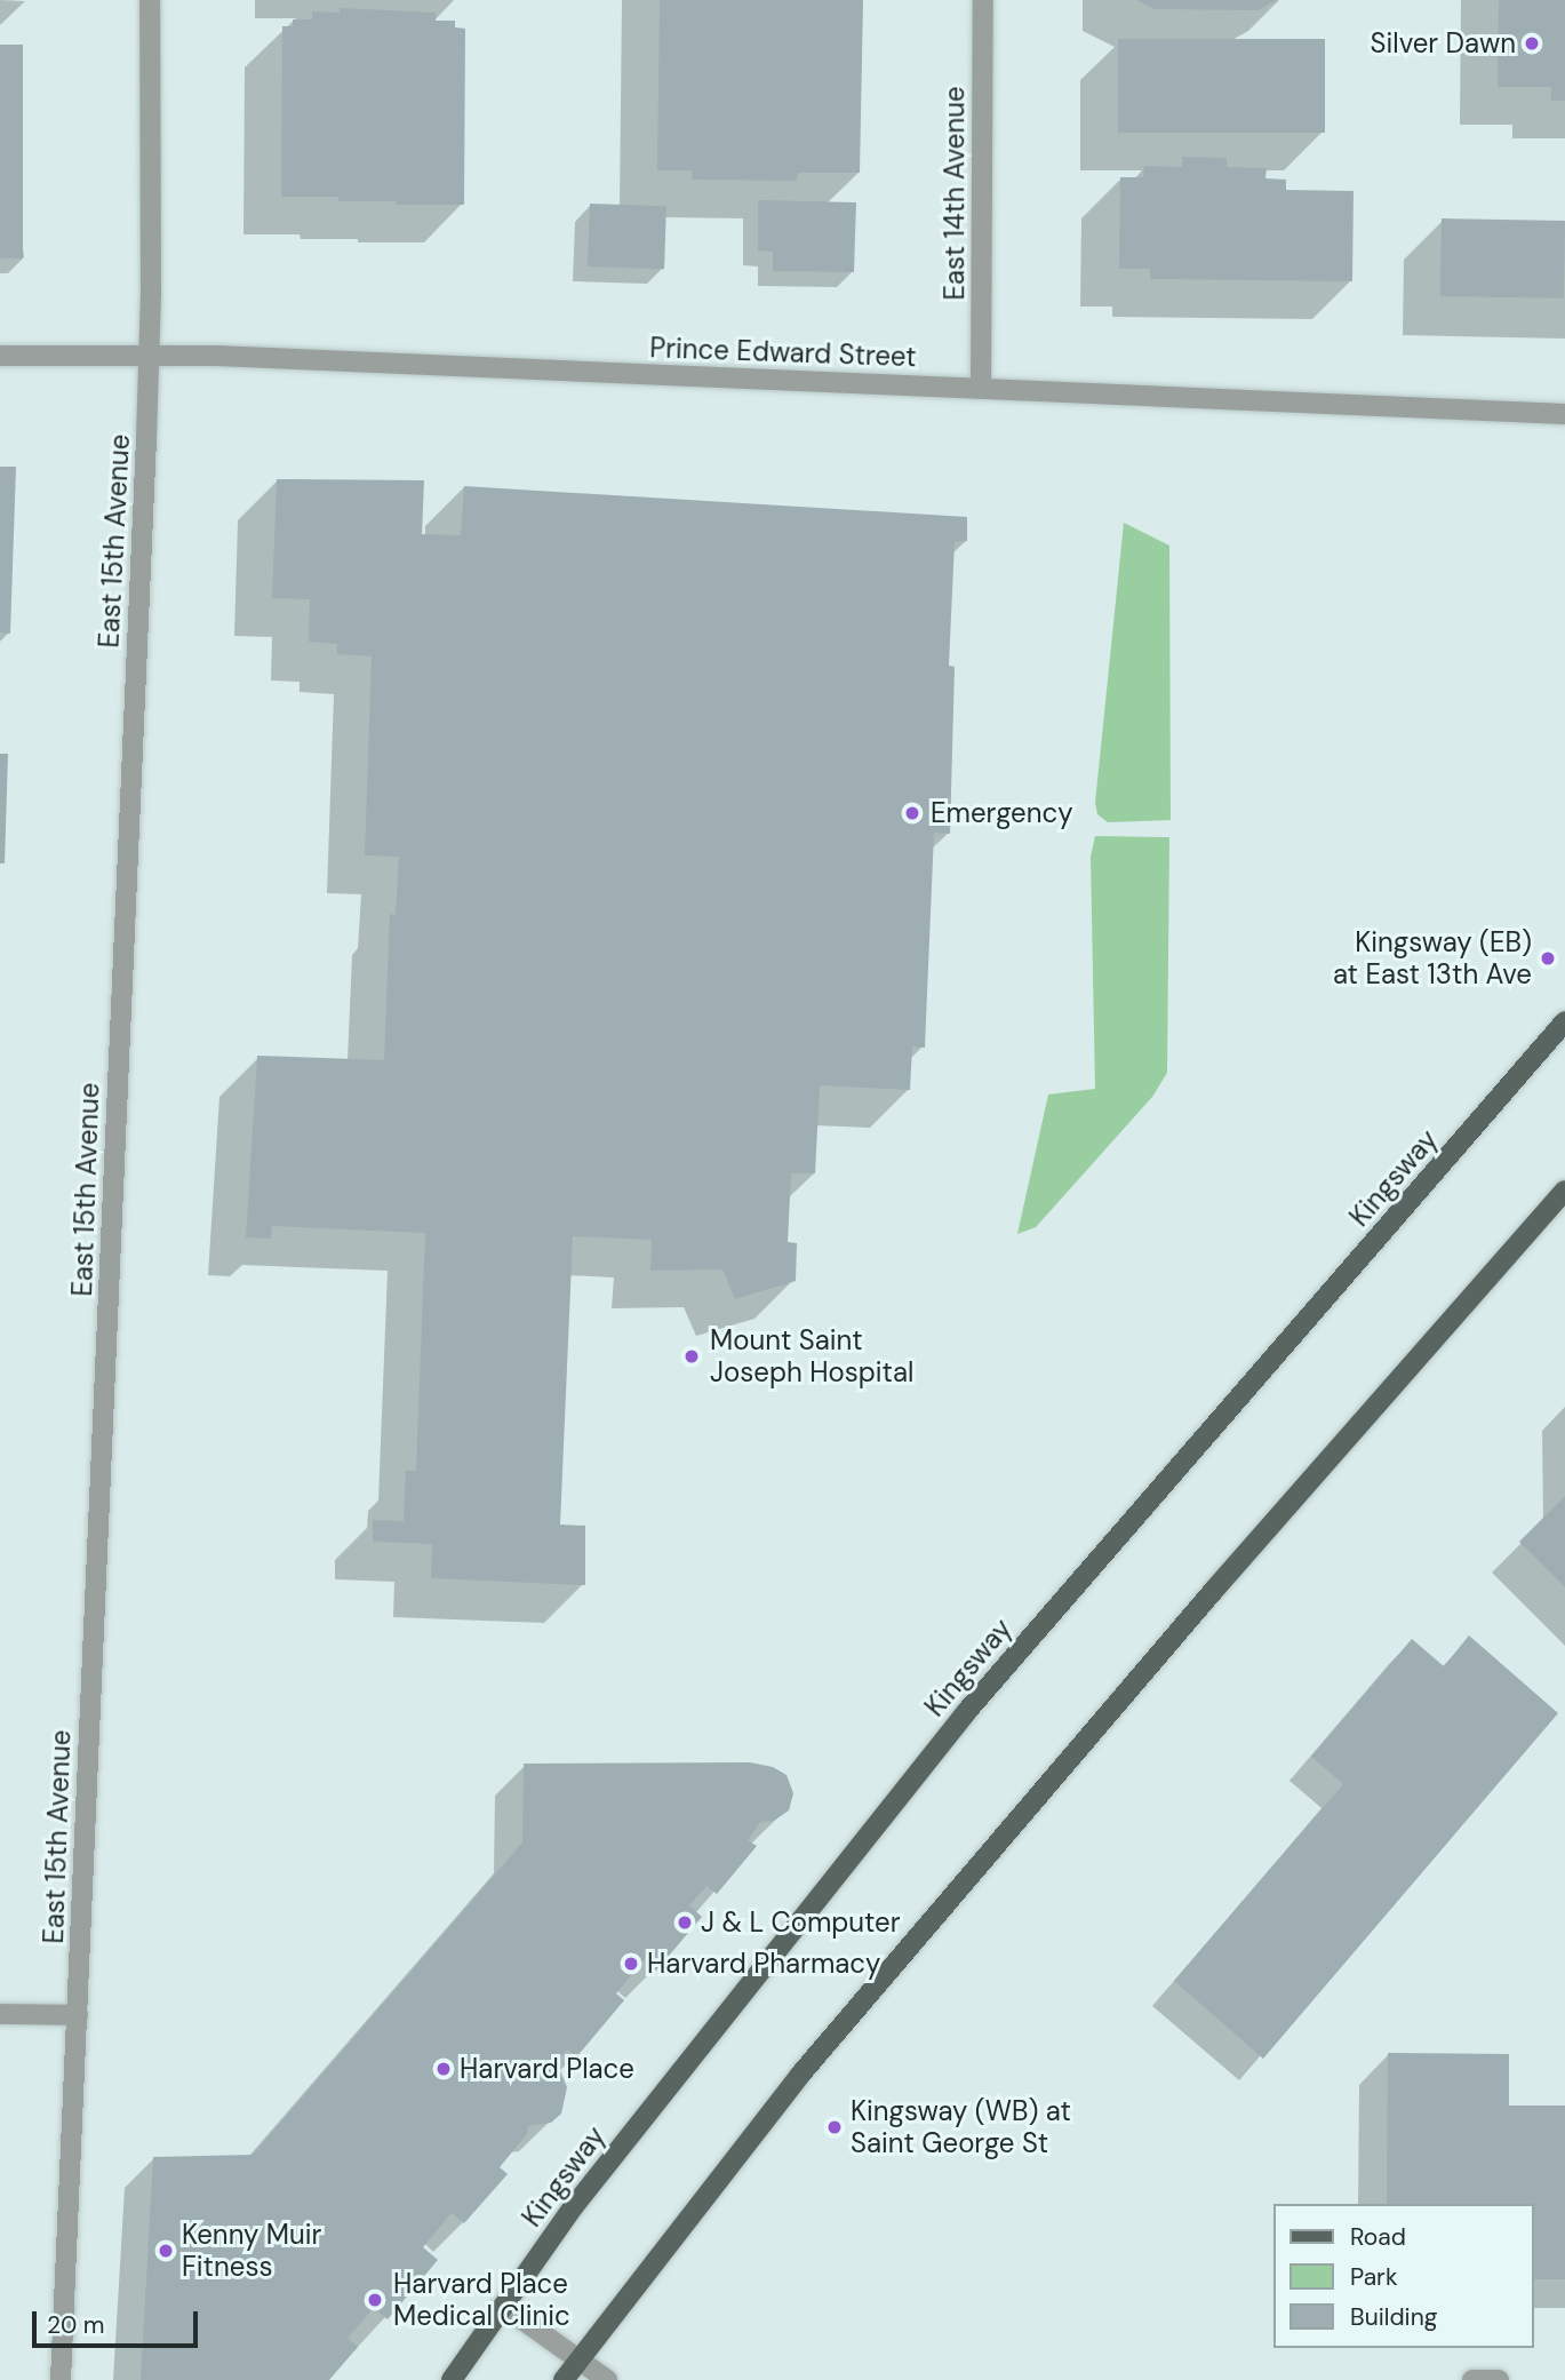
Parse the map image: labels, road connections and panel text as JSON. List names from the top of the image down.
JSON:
{
  "streets": {
    "main road": ["Kingsway"],
    "street": ["East 14th Avenue", "Prince Edward Street", "East 15th Avenue"]
  },
  "crossings": [
    ["East 14th Avenue", "Prince Edward Street"],
    ["Prince Edward Street", "East 15th Avenue"]
  ],
  "places": [
    "Silver Dawn",
    "Emergency",
    "Kingsway (EB) at East 13th Ave",
    "Mount Saint Joseph Hospital",
    "J & L Computer",
    "Harvard Pharmacy",
    "Harvard Place",
    "Kingsway (WB) at Saint George St",
    "Kenny Muir Fitness",
    "Harvard Place Medical Clinic"
  ],
  "legend": ["Road", "Park", "Building"],
  "scale_bar": "20 m"
}
